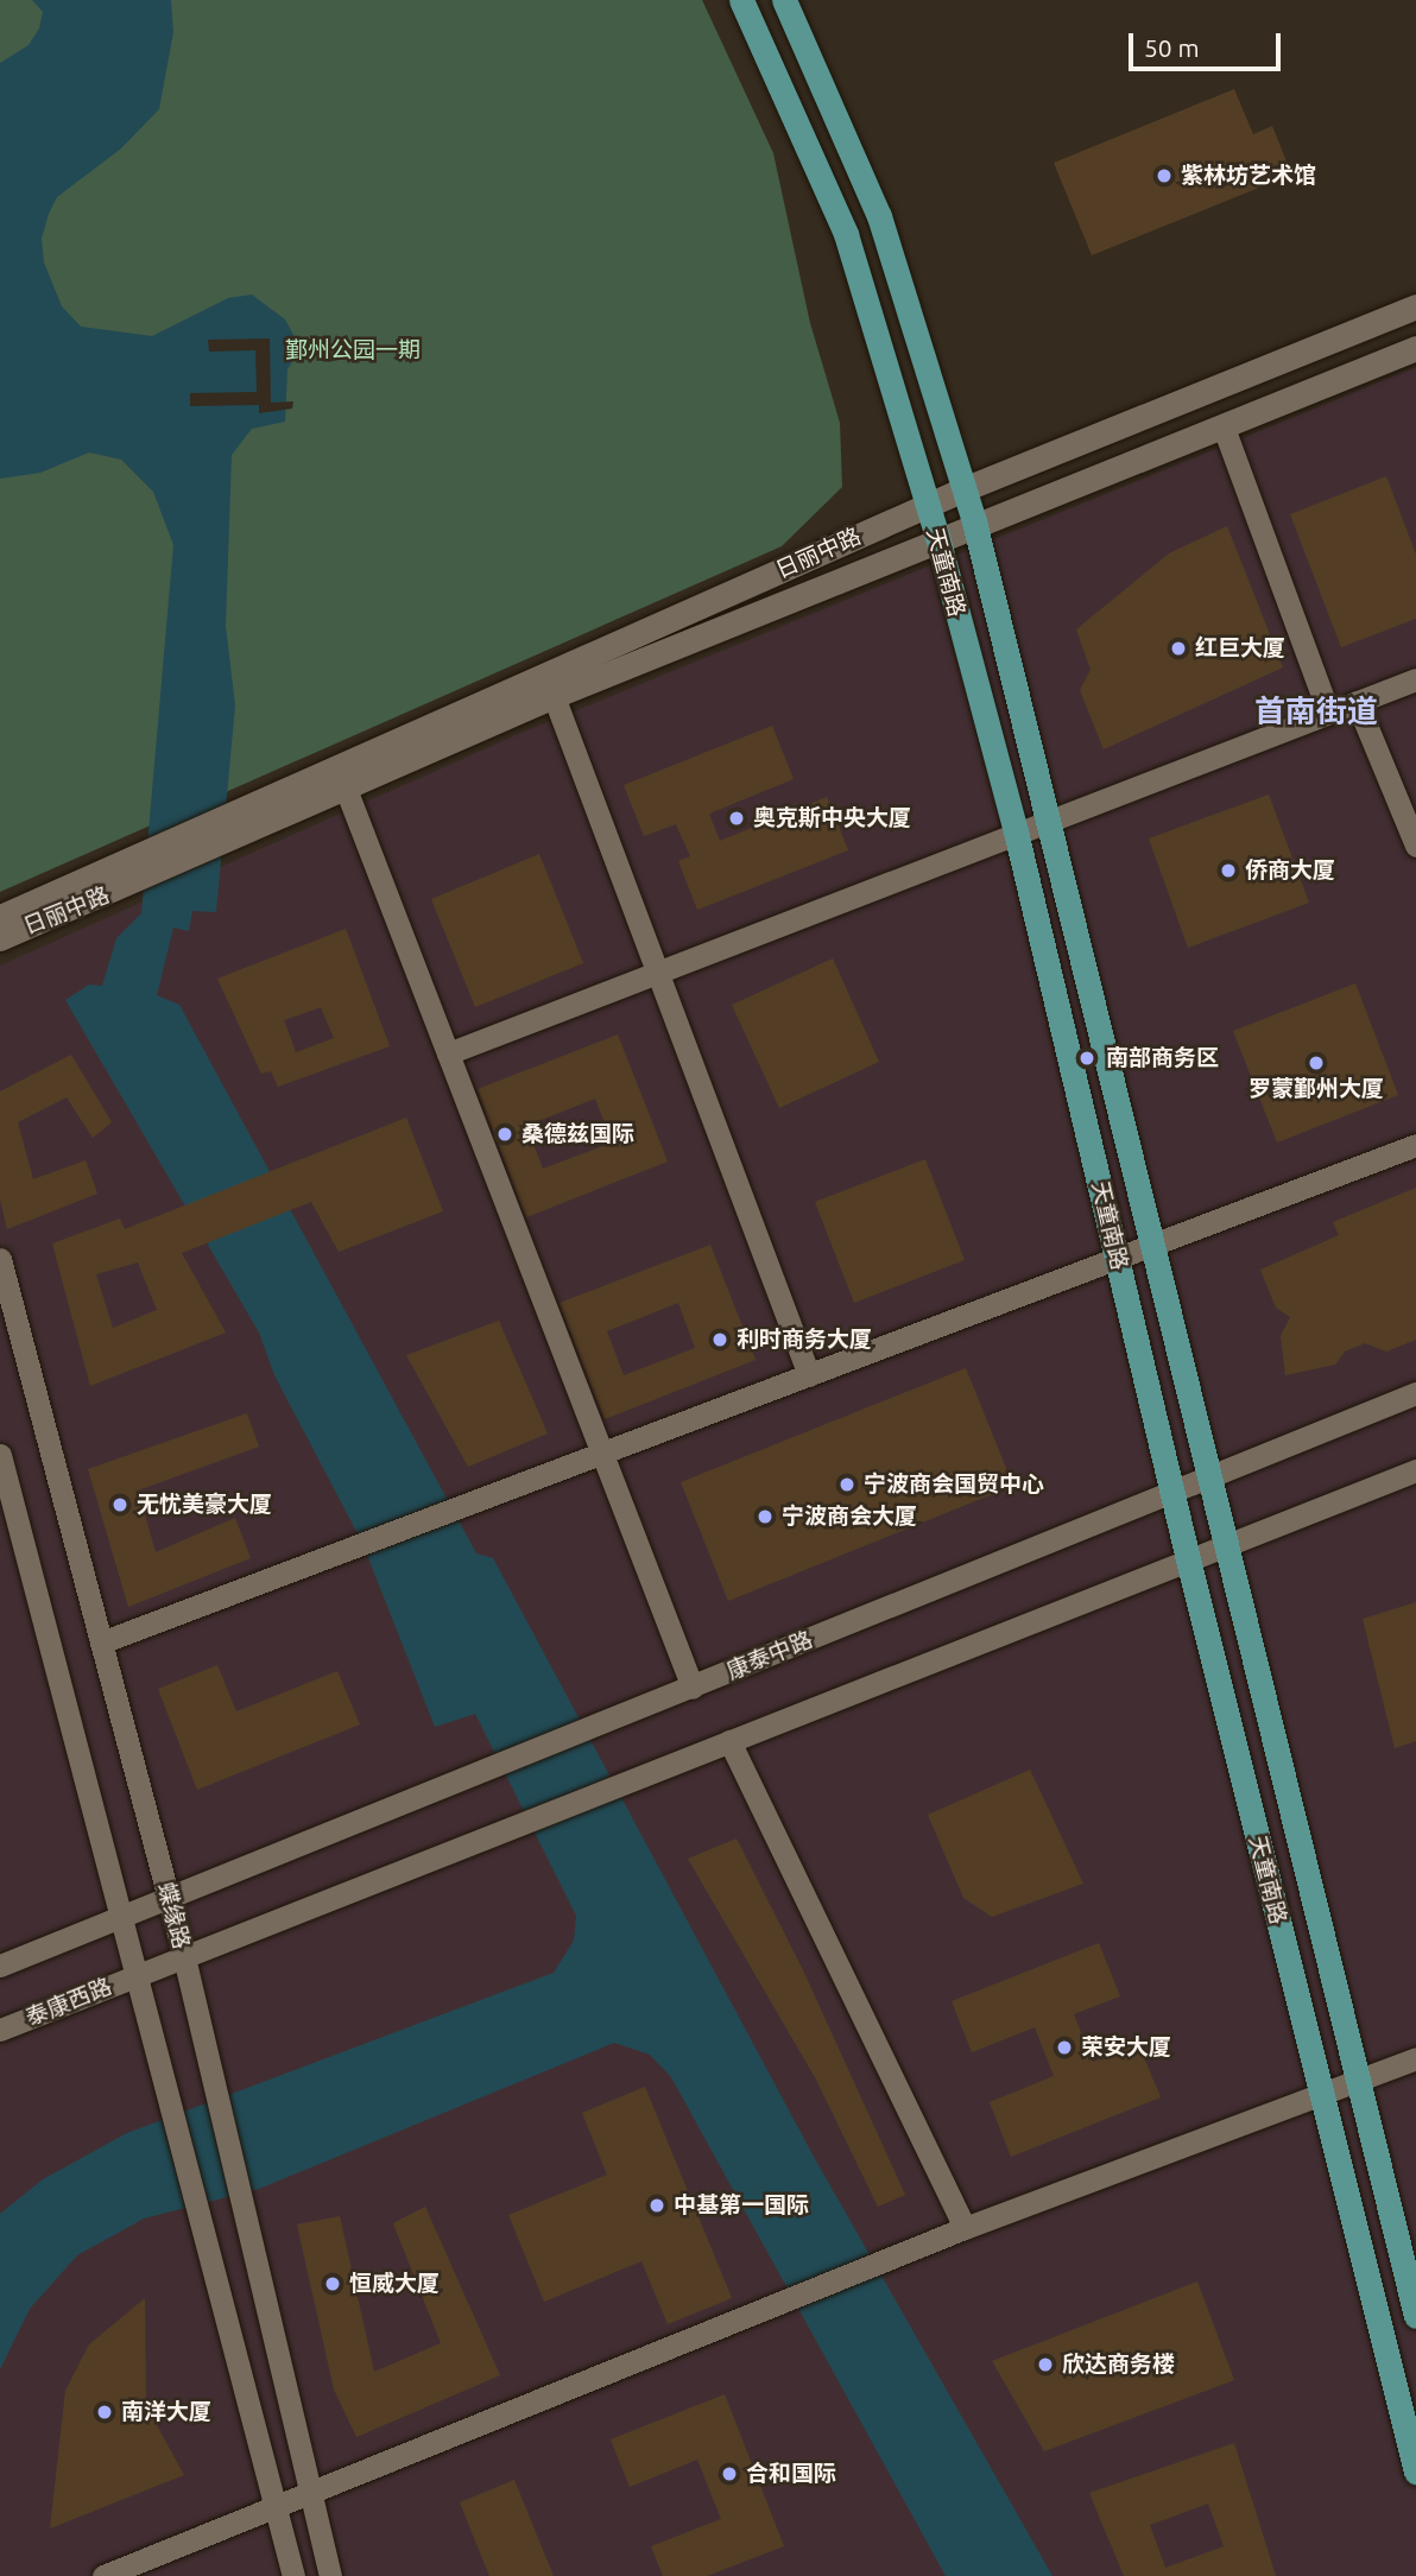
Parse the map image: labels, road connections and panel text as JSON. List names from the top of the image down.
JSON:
{
  "streets": {
    "main road": ["日丽中路", "天童南路"],
    "street": ["康泰中路", "蝶缘路", "泰康西路"]
  },
  "crossings": [
    ["日丽中路", "天童南路"],
    ["天童南路", "康泰中路"],
    ["康泰中路", "蝶缘路"]
  ],
  "districts": ["首南街道"],
  "parks": ["鄞州公园一期"],
  "places": [
    "紫林坊艺术馆",
    "红巨大厦",
    "奥克斯中央大厦",
    "侨商大厦",
    "南部商务区",
    "罗蒙鄞州大厦",
    "桑德兹国际",
    "利时商务大厦",
    "宁波商会国贸中心",
    "无忧美豪大厦",
    "宁波商会大厦",
    "荣安大厦",
    "中基第一国际",
    "恒威大厦",
    "欣达商务楼",
    "南洋大厦",
    "合和国际"
  ],
  "scale_bar": "50 m"
}
